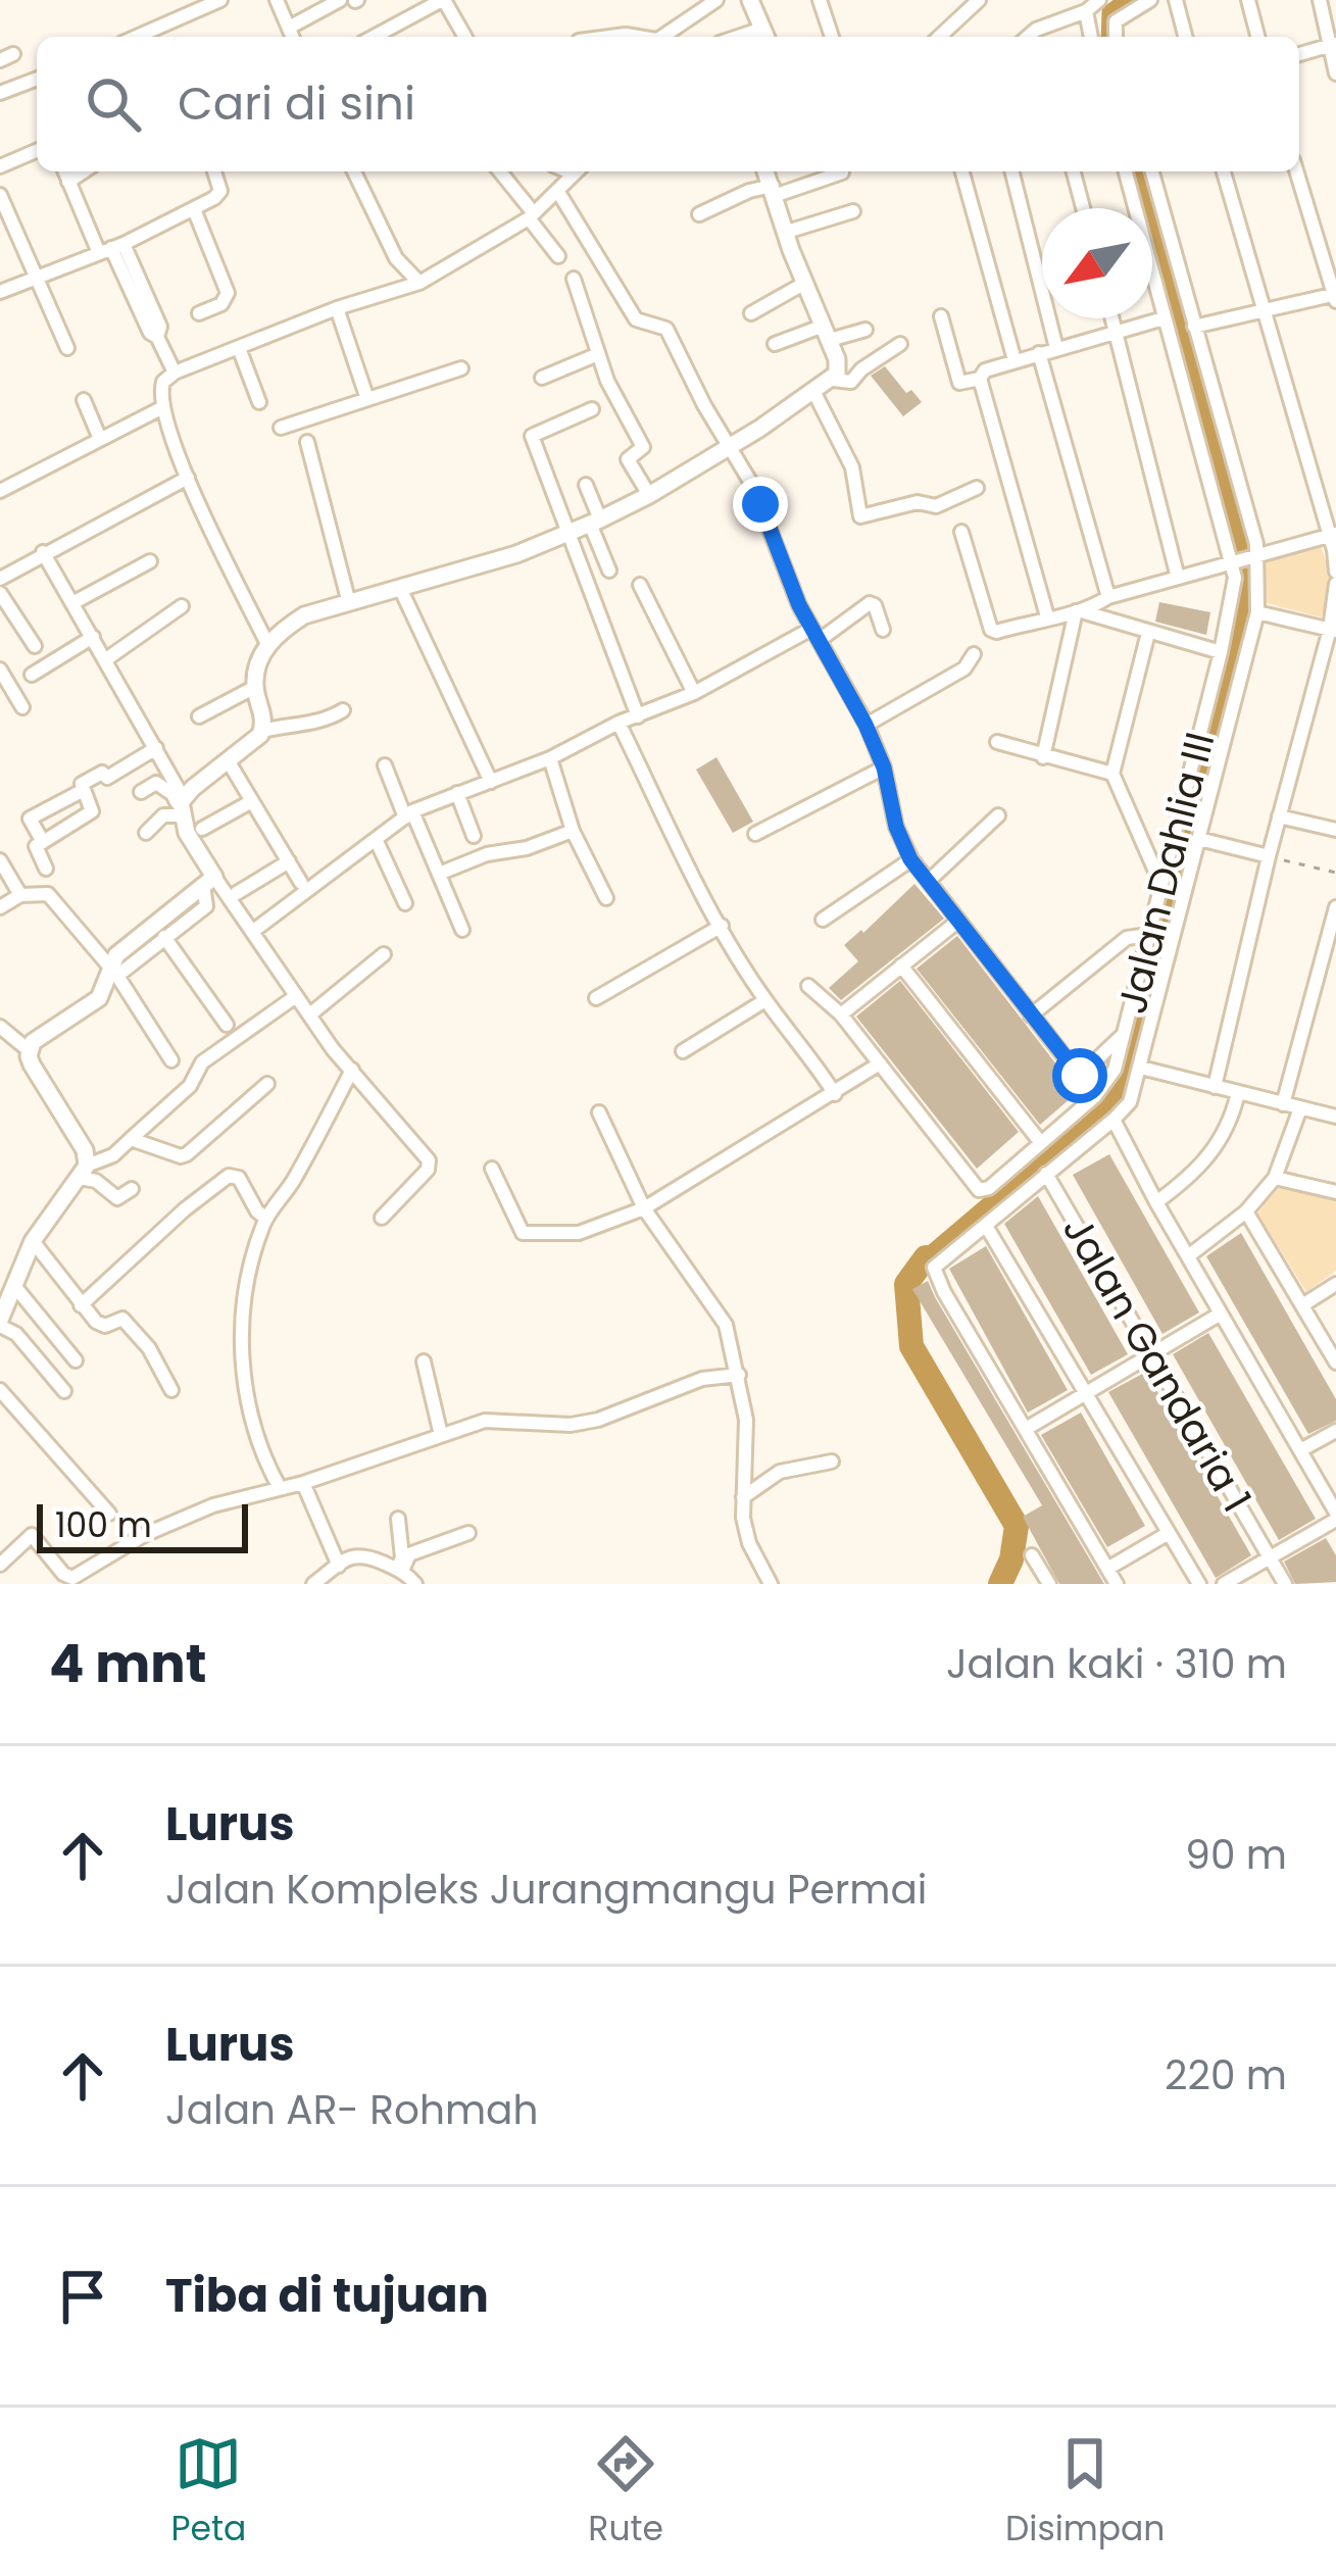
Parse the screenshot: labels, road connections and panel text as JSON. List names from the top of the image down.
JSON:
{
  "streets": {
    "street": ["Jalan Dahlia III", "Jalan Gandaria 1"]
  },
  "scale_bar": "100 m",
  "north": "bottom left",
  "page": {
    "search": "Cari di sini",
    "scale": "100 m",
    "heading": ["4 mnt", "Jalan kaki · 310 m"],
    "list": [
      ["Lurus", "Jalan Kompleks Jurangmangu Permai", "90 m"],
      ["Lurus", "Jalan AR- Rohmah", "220 m"],
      "Tiba di tujuan"
    ],
    "nav": ["Peta", "Rute", "Disimpan"]
  }
}
